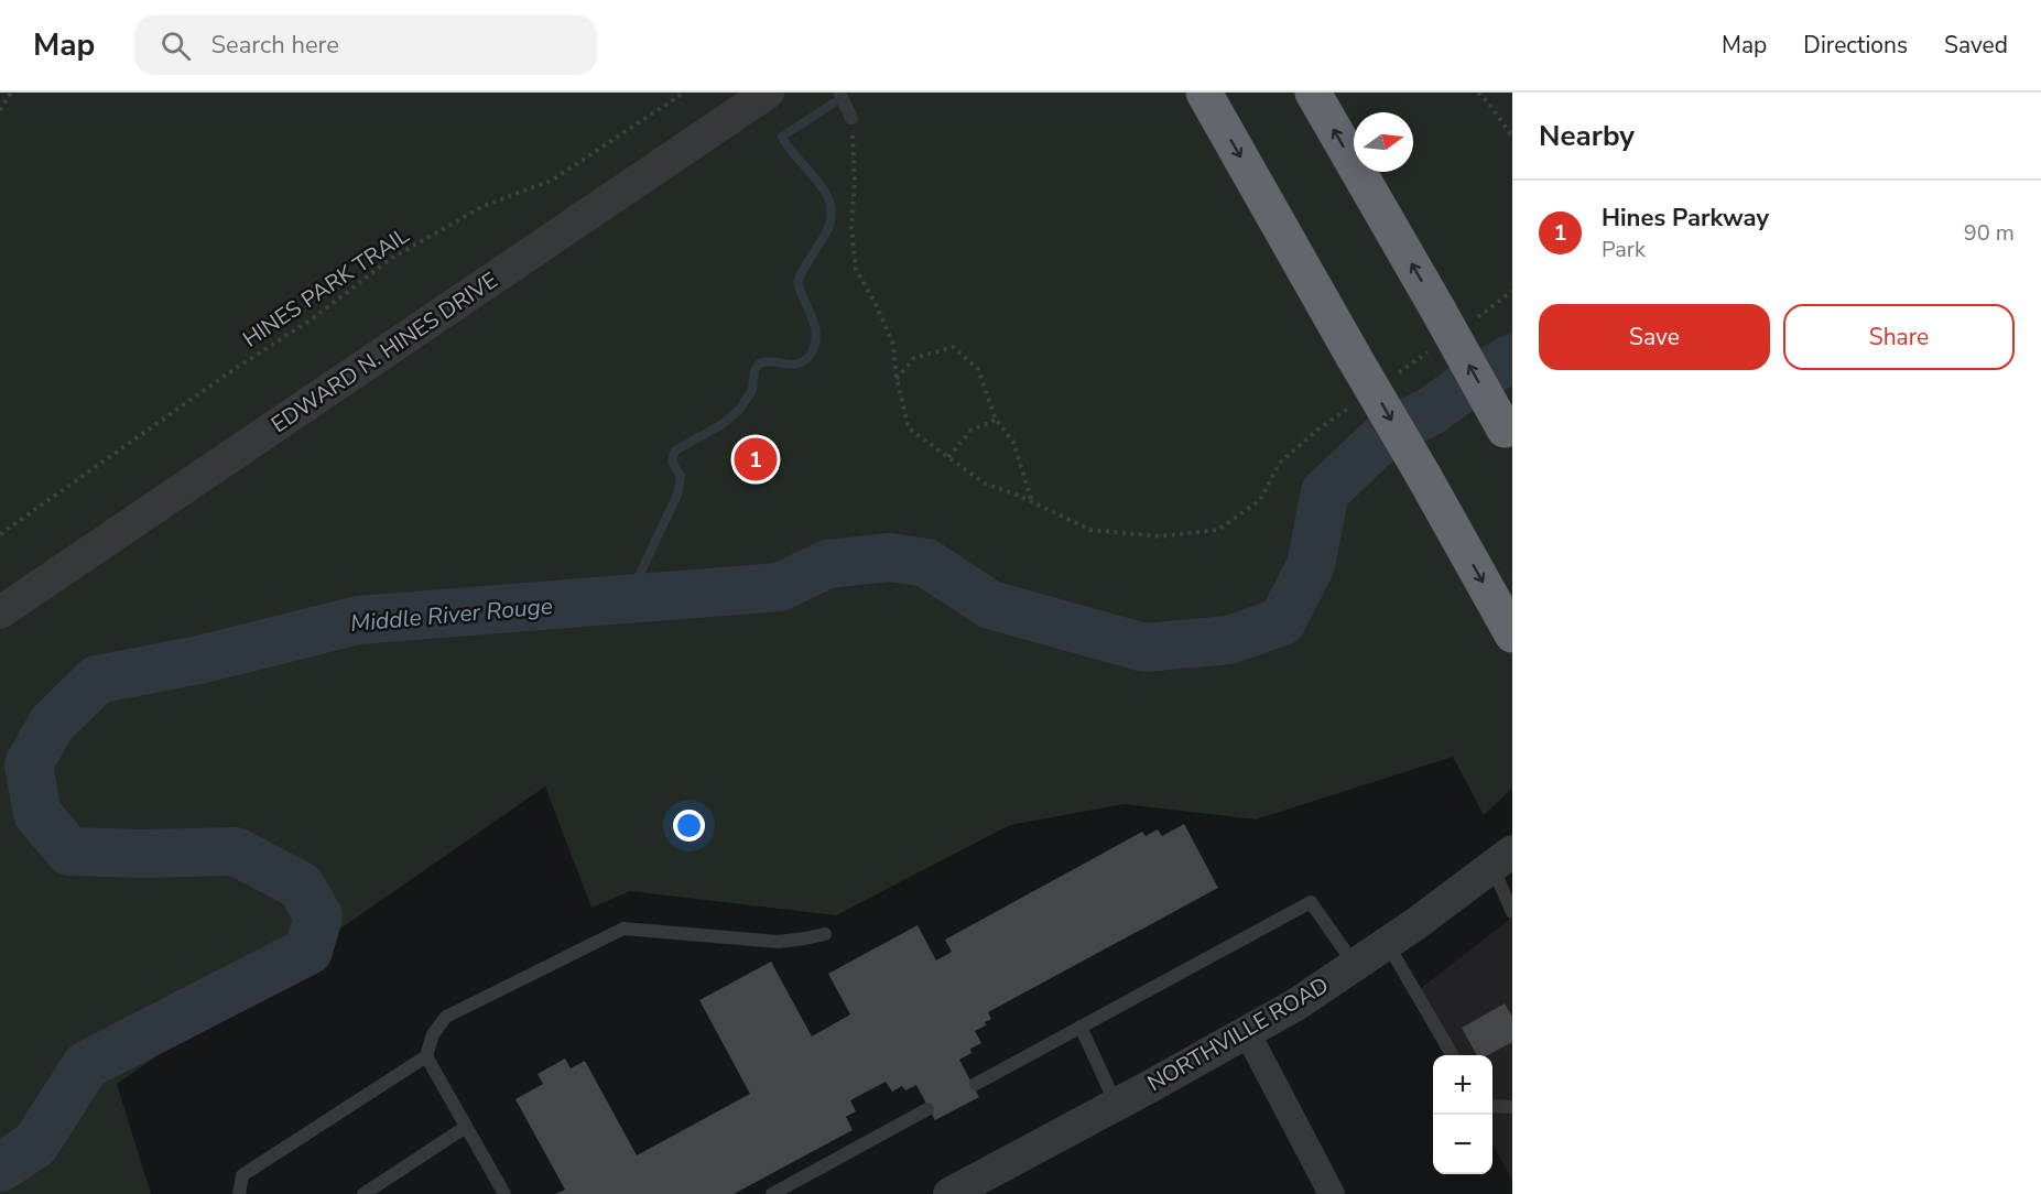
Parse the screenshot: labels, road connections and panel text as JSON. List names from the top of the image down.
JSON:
{
  "streets": {
    "street": ["EDWARD N. HINES DRIVE", "NORTHVILLE ROAD"],
    "path": ["HINES PARK TRAIL"]
  },
  "water": ["Middle River Rouge"],
  "north": "right",
  "page": {
    "header": "Map",
    "search": "Search here",
    "nav": ["Map", "Directions", "Saved"],
    "heading": "Nearby",
    "list": [
      {
        "mark": "1",
        "name": "Hines Parkway",
        "note": "Park",
        "value": "90 m"
      }
    ],
    "buttons": ["Save", "Share"],
    "pins": "1",
    "map_buttons": ["+", "−"]
  }
}
